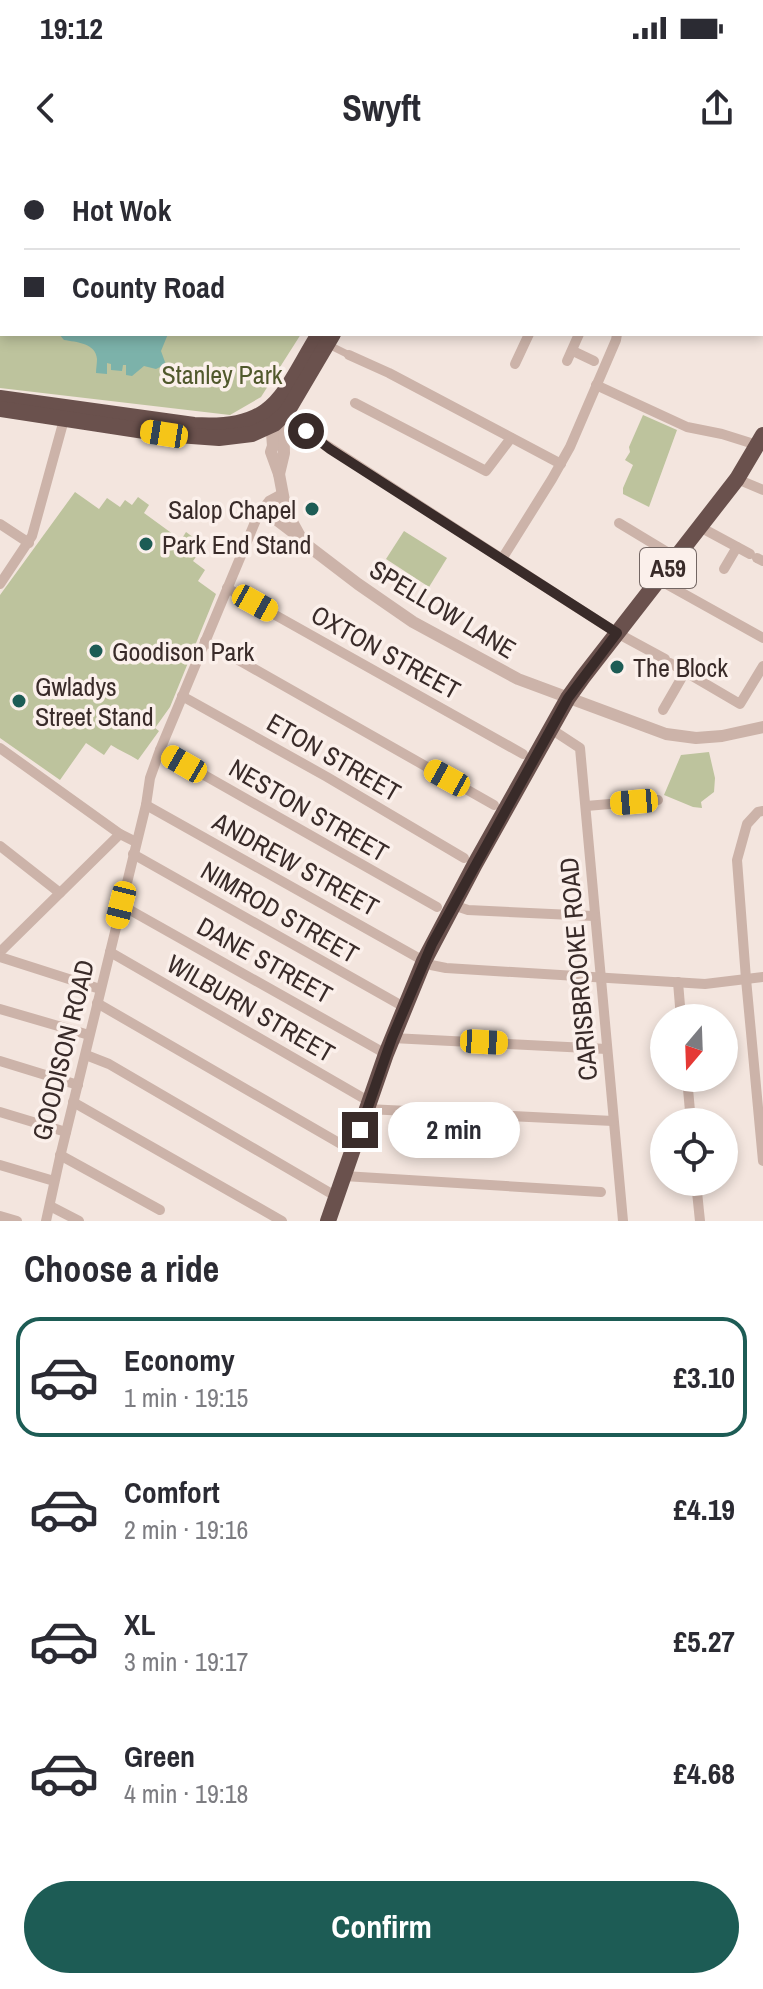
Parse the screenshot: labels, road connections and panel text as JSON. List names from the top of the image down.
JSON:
{
  "streets": {
    "highway": ["A59"],
    "street": [
      "SPELLOW LANE",
      "OXTON STREET",
      "ETON STREET",
      "NESTON STREET",
      "ANDREW STREET",
      "NIMROD STREET",
      "DANE STREET",
      "CARISBROOKE ROAD",
      "WILBURN STREET",
      "GOODISON ROAD"
    ]
  },
  "crossings": [
    ["A59", "SPELLOW LANE"],
    ["A59", "NESTON STREET"],
    ["A59", "ANDREW STREET"],
    ["A59", "NIMROD STREET"],
    ["A59", "DANE STREET"],
    ["A59", "CARISBROOKE ROAD"],
    ["A59", "WILBURN STREET"],
    ["SPELLOW LANE", "GOODISON ROAD"],
    ["OXTON STREET", "GOODISON ROAD"],
    ["ETON STREET", "GOODISON ROAD"],
    ["NESTON STREET", "GOODISON ROAD"],
    ["ANDREW STREET", "CARISBROOKE ROAD"],
    ["ANDREW STREET", "GOODISON ROAD"],
    ["NIMROD STREET", "GOODISON ROAD"],
    ["DANE STREET", "GOODISON ROAD"],
    ["WILBURN STREET", "GOODISON ROAD"]
  ],
  "parks": ["Stanley Park"],
  "places": [
    "Salop Chapel",
    "Park End Stand",
    "Goodison Park",
    "The Block",
    "Gwladys Street Stand"
  ],
  "north": "bottom",
  "page": {
    "status": "19:12",
    "header": "Swyft",
    "banner": ["Hot Wok", "County Road"],
    "bubble": "2 min",
    "heading": "Choose a ride",
    "list": [
      {
        "name": "Economy",
        "note": "1 min · 19:15",
        "value": "£3.10"
      },
      {
        "name": "Comfort",
        "note": "2 min · 19:16",
        "value": "£4.19"
      },
      {
        "name": "XL",
        "note": "3 min · 19:17",
        "value": "£5.27"
      },
      {
        "name": "Green",
        "note": "4 min · 19:18",
        "value": "£4.68"
      }
    ],
    "buttons": "Confirm"
  }
}
